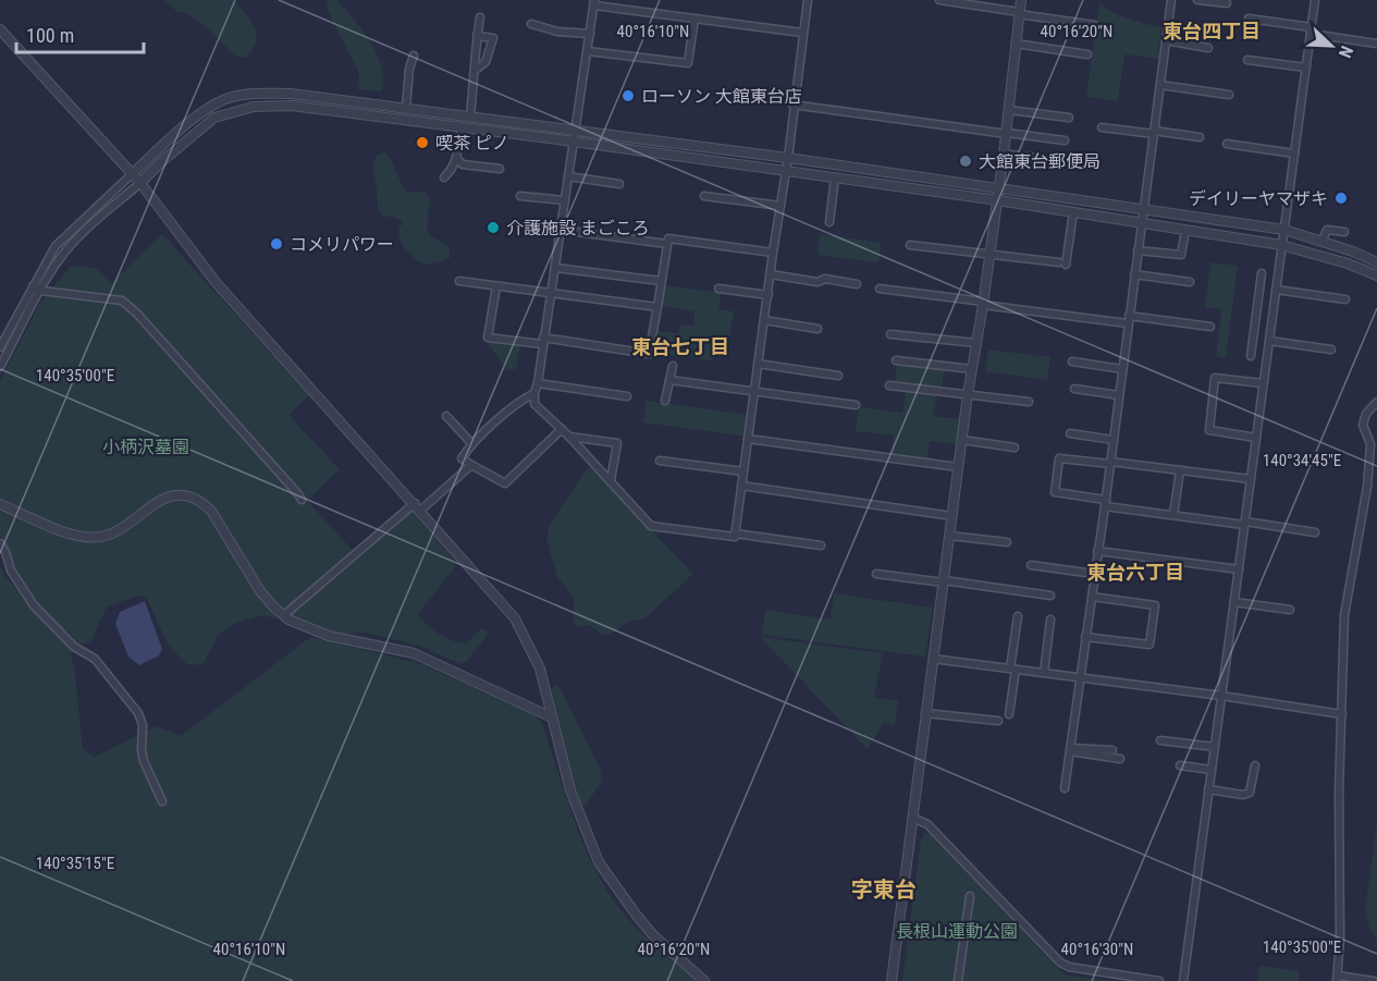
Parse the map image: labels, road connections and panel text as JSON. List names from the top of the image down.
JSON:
{
  "districts": [
    "東台四丁目",
    "東台七丁目",
    "東台六丁目",
    "字東台"
  ],
  "parks": ["小柄沢墓園", "長根山運動公園"],
  "places": [
    "ローソン 大館東台店",
    "喫茶 ピノ",
    "大館東台郵便局",
    "デイリーヤマザキ",
    "介護施設 まごころ",
    "コメリパワー"
  ],
  "scale_bar": "100 m",
  "north": "bottom right",
  "coordinates": [
    "40°16'10\"N",
    "40°16'20\"N",
    "140°35'00\"E",
    "140°34'45\"E",
    "140°35'15\"E",
    "40°16'30\"N"
  ]
}
